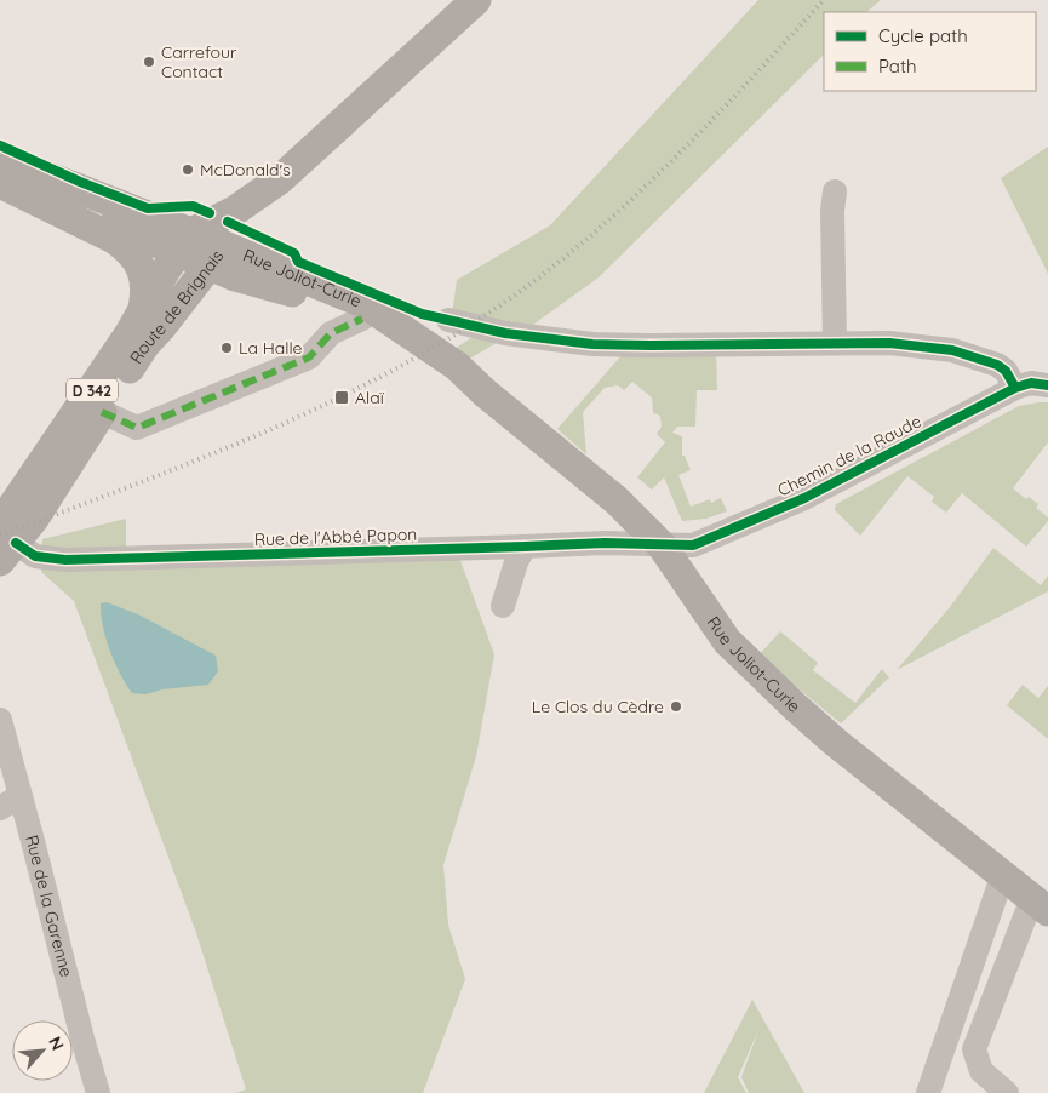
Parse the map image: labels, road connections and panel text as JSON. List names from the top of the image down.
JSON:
{
  "streets": {
    "main road": ["Rue Joliot-Curie", "Route de Brignais", "D 342"],
    "street": ["Chemin de la Raude", "Rue de l'Abbé Papon", "Rue de la Garenne"]
  },
  "crossings": [
    ["Rue Joliot-Curie", "Route de Brignais"],
    ["Rue Joliot-Curie", "Chemin de la Raude"],
    ["Rue Joliot-Curie", "Rue de l'Abbé Papon"],
    ["Route de Brignais", "Rue de l'Abbé Papon"],
    ["Chemin de la Raude", "Rue de l'Abbé Papon"]
  ],
  "places": {
    "other": [
      "Carrefour Contact",
      "McDonald's",
      "La Halle",
      "Le Clos du Cèdre"
    ],
    "transit": ["Alaï"]
  },
  "legend": ["Cycle path", "Path"],
  "north": "top right"
}
